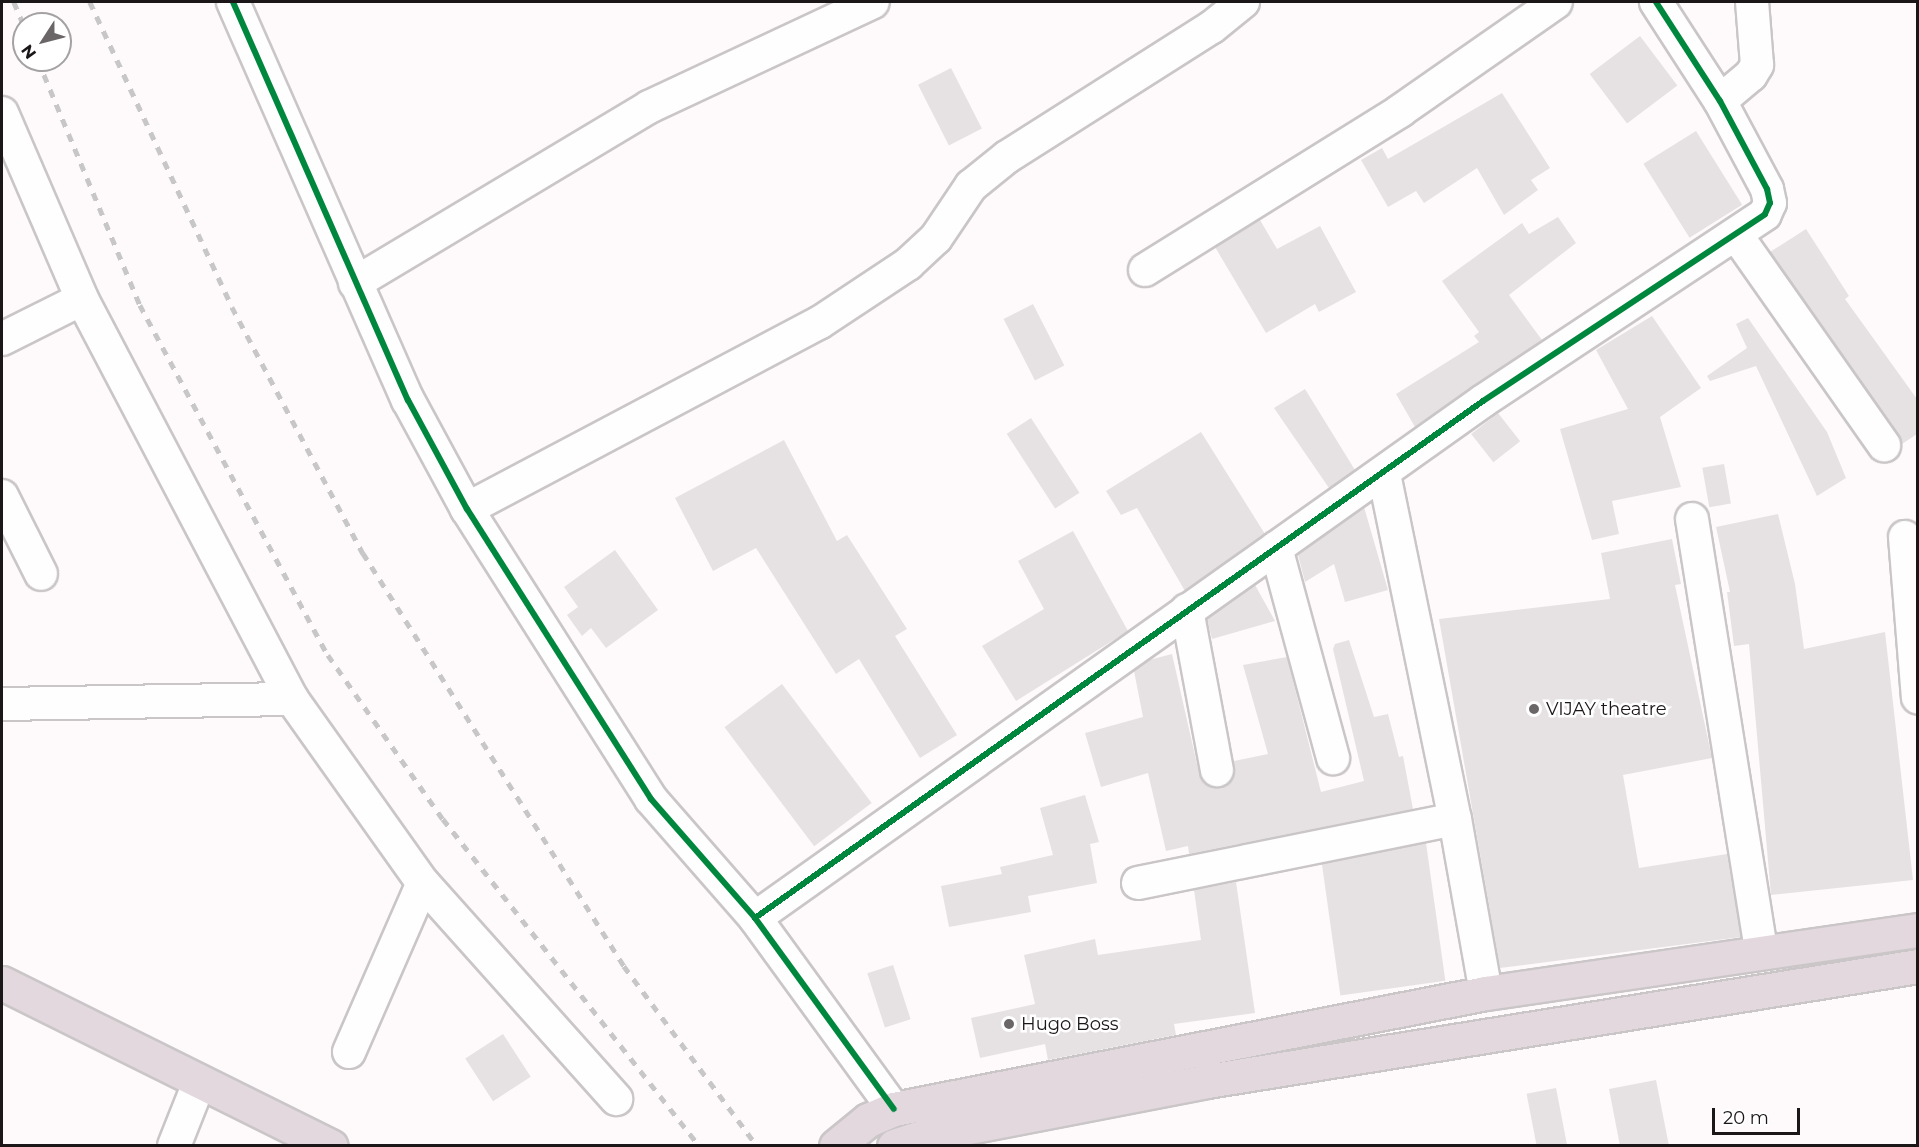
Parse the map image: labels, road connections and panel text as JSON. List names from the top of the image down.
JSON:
{
  "places": ["VIJAY theatre", "Hugo Boss"],
  "scale_bar": "20 m",
  "north": "bottom left"
}
